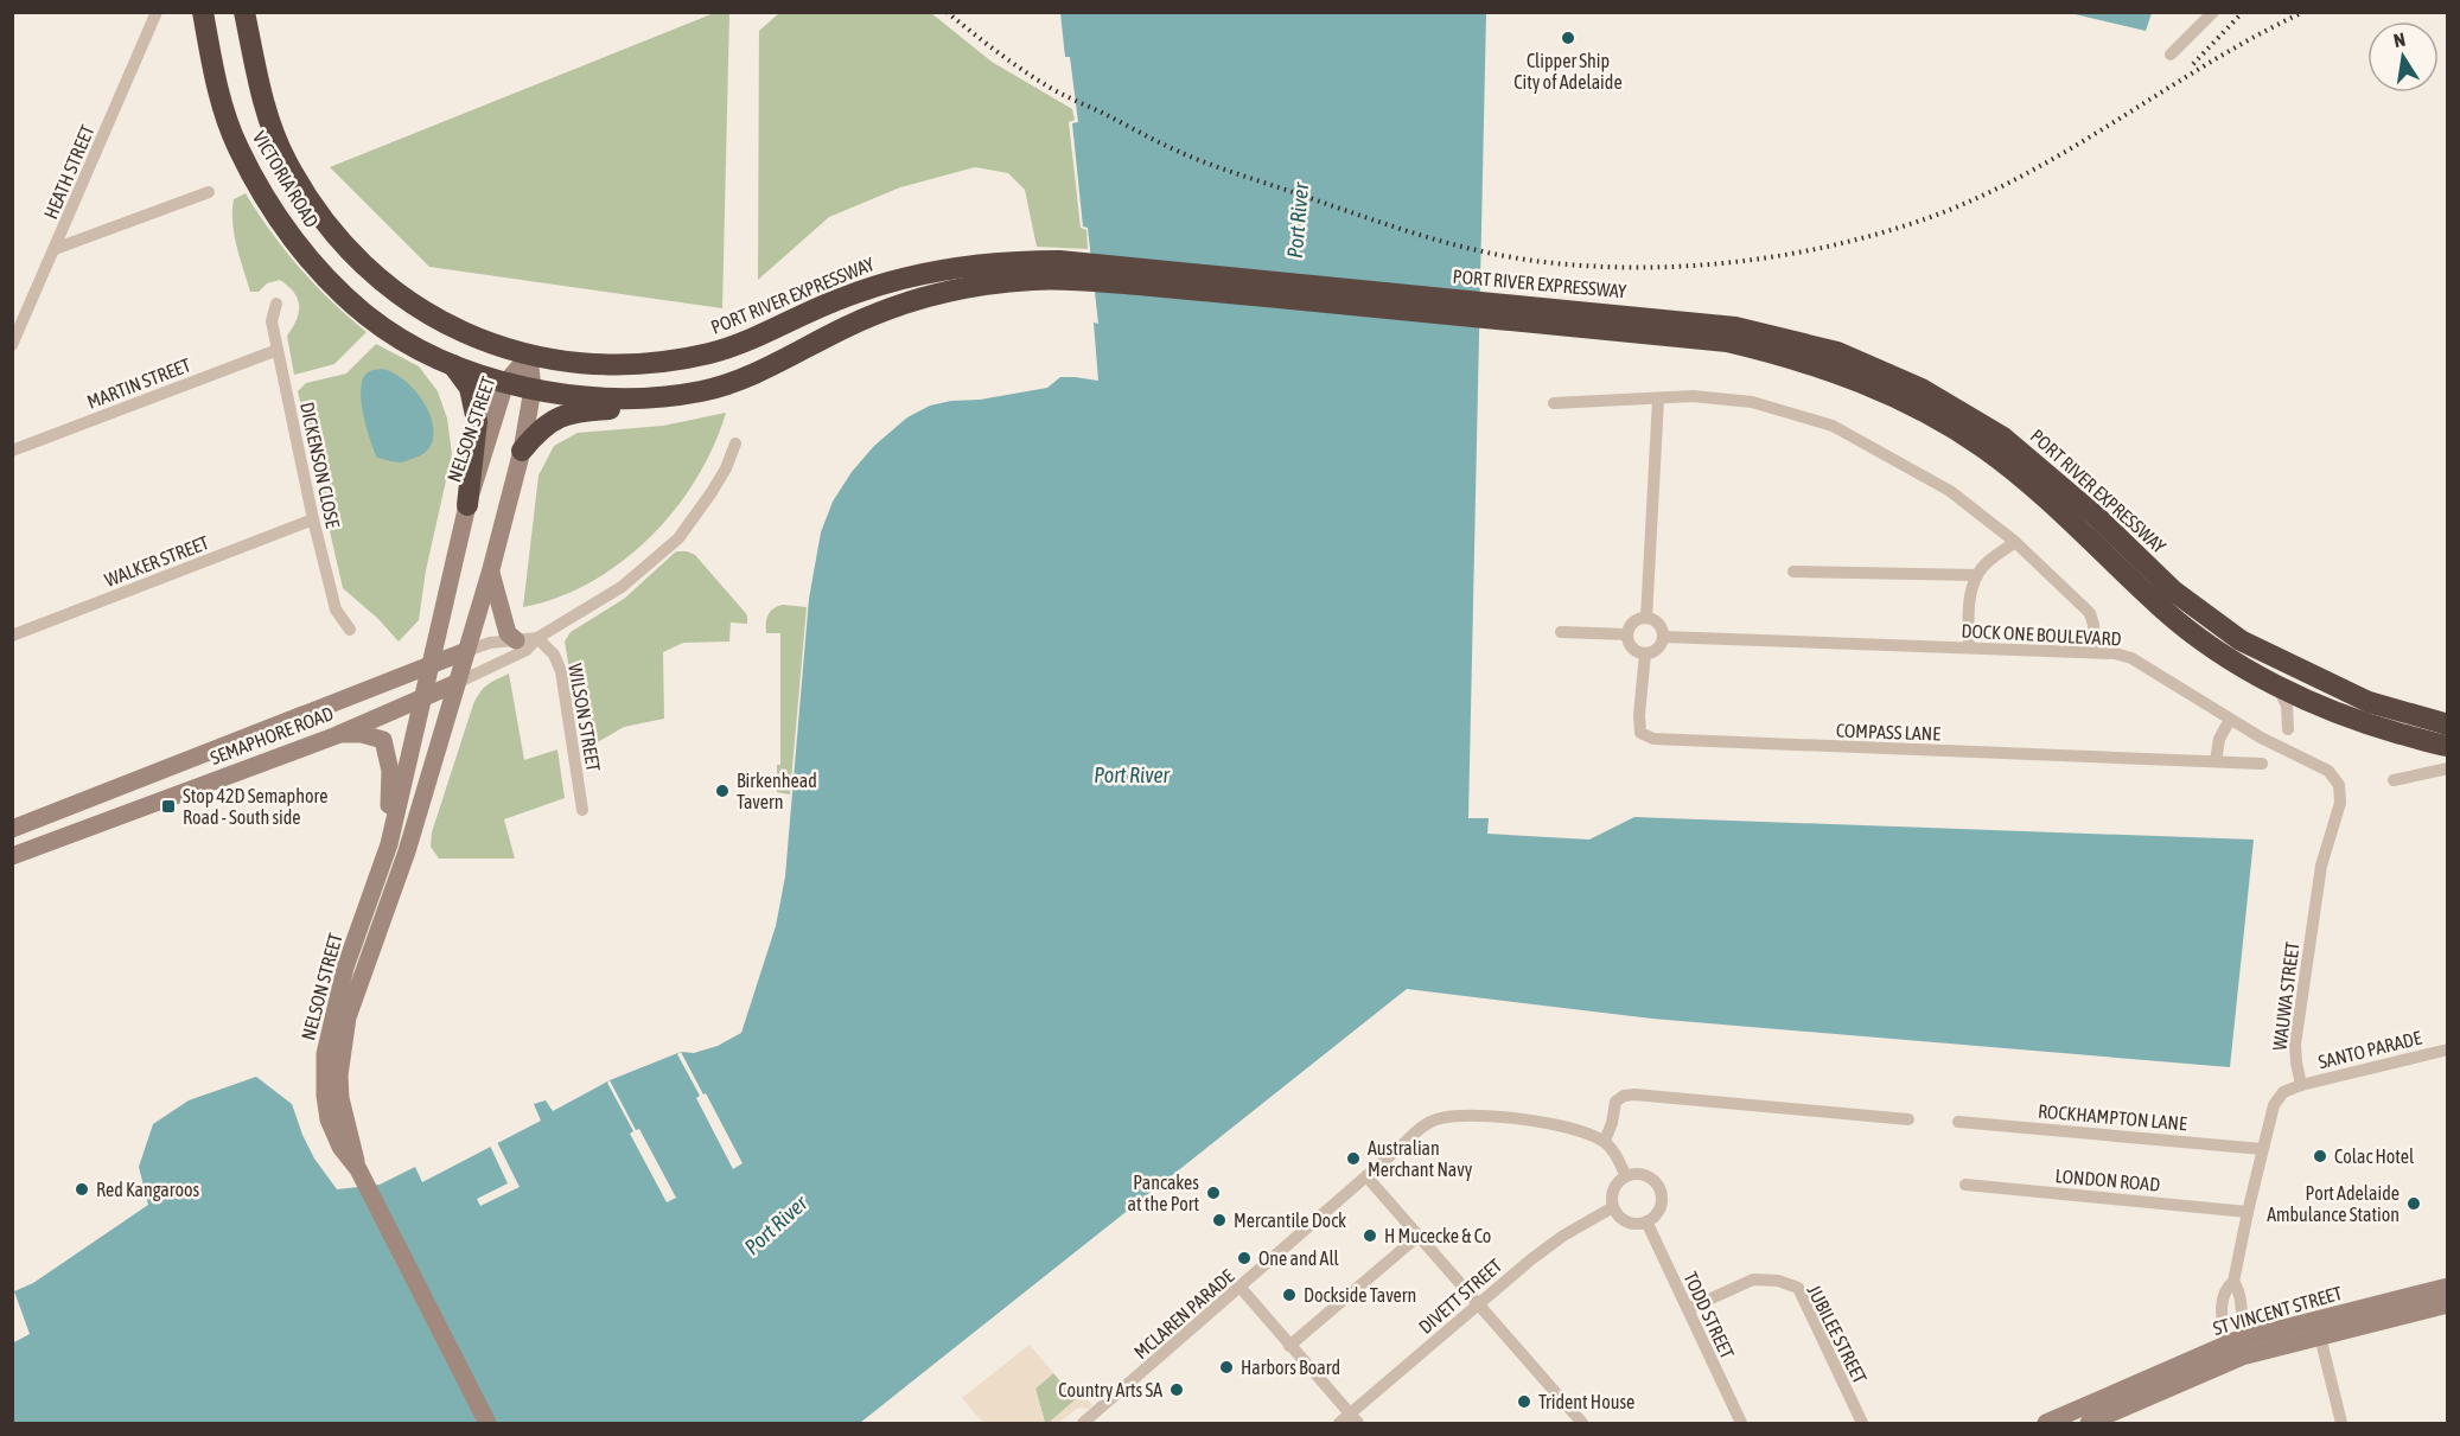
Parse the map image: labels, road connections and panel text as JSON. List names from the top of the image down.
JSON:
{
  "streets": {
    "highway": ["VICTORIA ROAD", "PORT RIVER EXPRESSWAY"],
    "main road": ["NELSON STREET", "SEMAPHORE ROAD", "ST VINCENT STREET"],
    "street": [
      "HEATH STREET",
      "MARTIN STREET",
      "DICKENSON CLOSE",
      "WALKER STREET",
      "DOCK ONE BOULEVARD",
      "WILSON STREET",
      "COMPASS LANE",
      "WAUWA STREET",
      "SANTO PARADE",
      "ROCKHAMPTON LANE",
      "LONDON ROAD",
      "DIVETT STREET",
      "MCLAREN PARADE",
      "TODD STREET",
      "JUBILEE STREET"
    ]
  },
  "crossings": [
    ["VICTORIA ROAD", "PORT RIVER EXPRESSWAY"],
    ["VICTORIA ROAD", "NELSON STREET"],
    ["PORT RIVER EXPRESSWAY", "NELSON STREET"],
    ["MARTIN STREET", "DICKENSON CLOSE"],
    ["NELSON STREET", "SEMAPHORE ROAD"],
    ["DICKENSON CLOSE", "WALKER STREET"],
    ["DOCK ONE BOULEVARD", "COMPASS LANE"],
    ["DOCK ONE BOULEVARD", "WAUWA STREET"],
    ["WILSON STREET", "SEMAPHORE ROAD"],
    ["WAUWA STREET", "SANTO PARADE"],
    ["DIVETT STREET", "TODD STREET"],
    ["TODD STREET", "JUBILEE STREET"]
  ],
  "water": ["Port River"],
  "places": {
    "other": [
      "Clipper Ship City of Adelaide",
      "Birkenhead Tavern",
      "Colac Hotel",
      "Australian Merchant Navy",
      "Red Kangaroos",
      "Pancakes at the Port",
      "Port Adelaide Ambulance Station",
      "Mercantile Dock",
      "H Mucecke & Co",
      "One and All",
      "Dockside Tavern",
      "Harbors Board",
      "Country Arts SA",
      "Trident House"
    ],
    "transit": ["Stop 42D Semaphore Road - South side"]
  },
  "north": "top"
}
